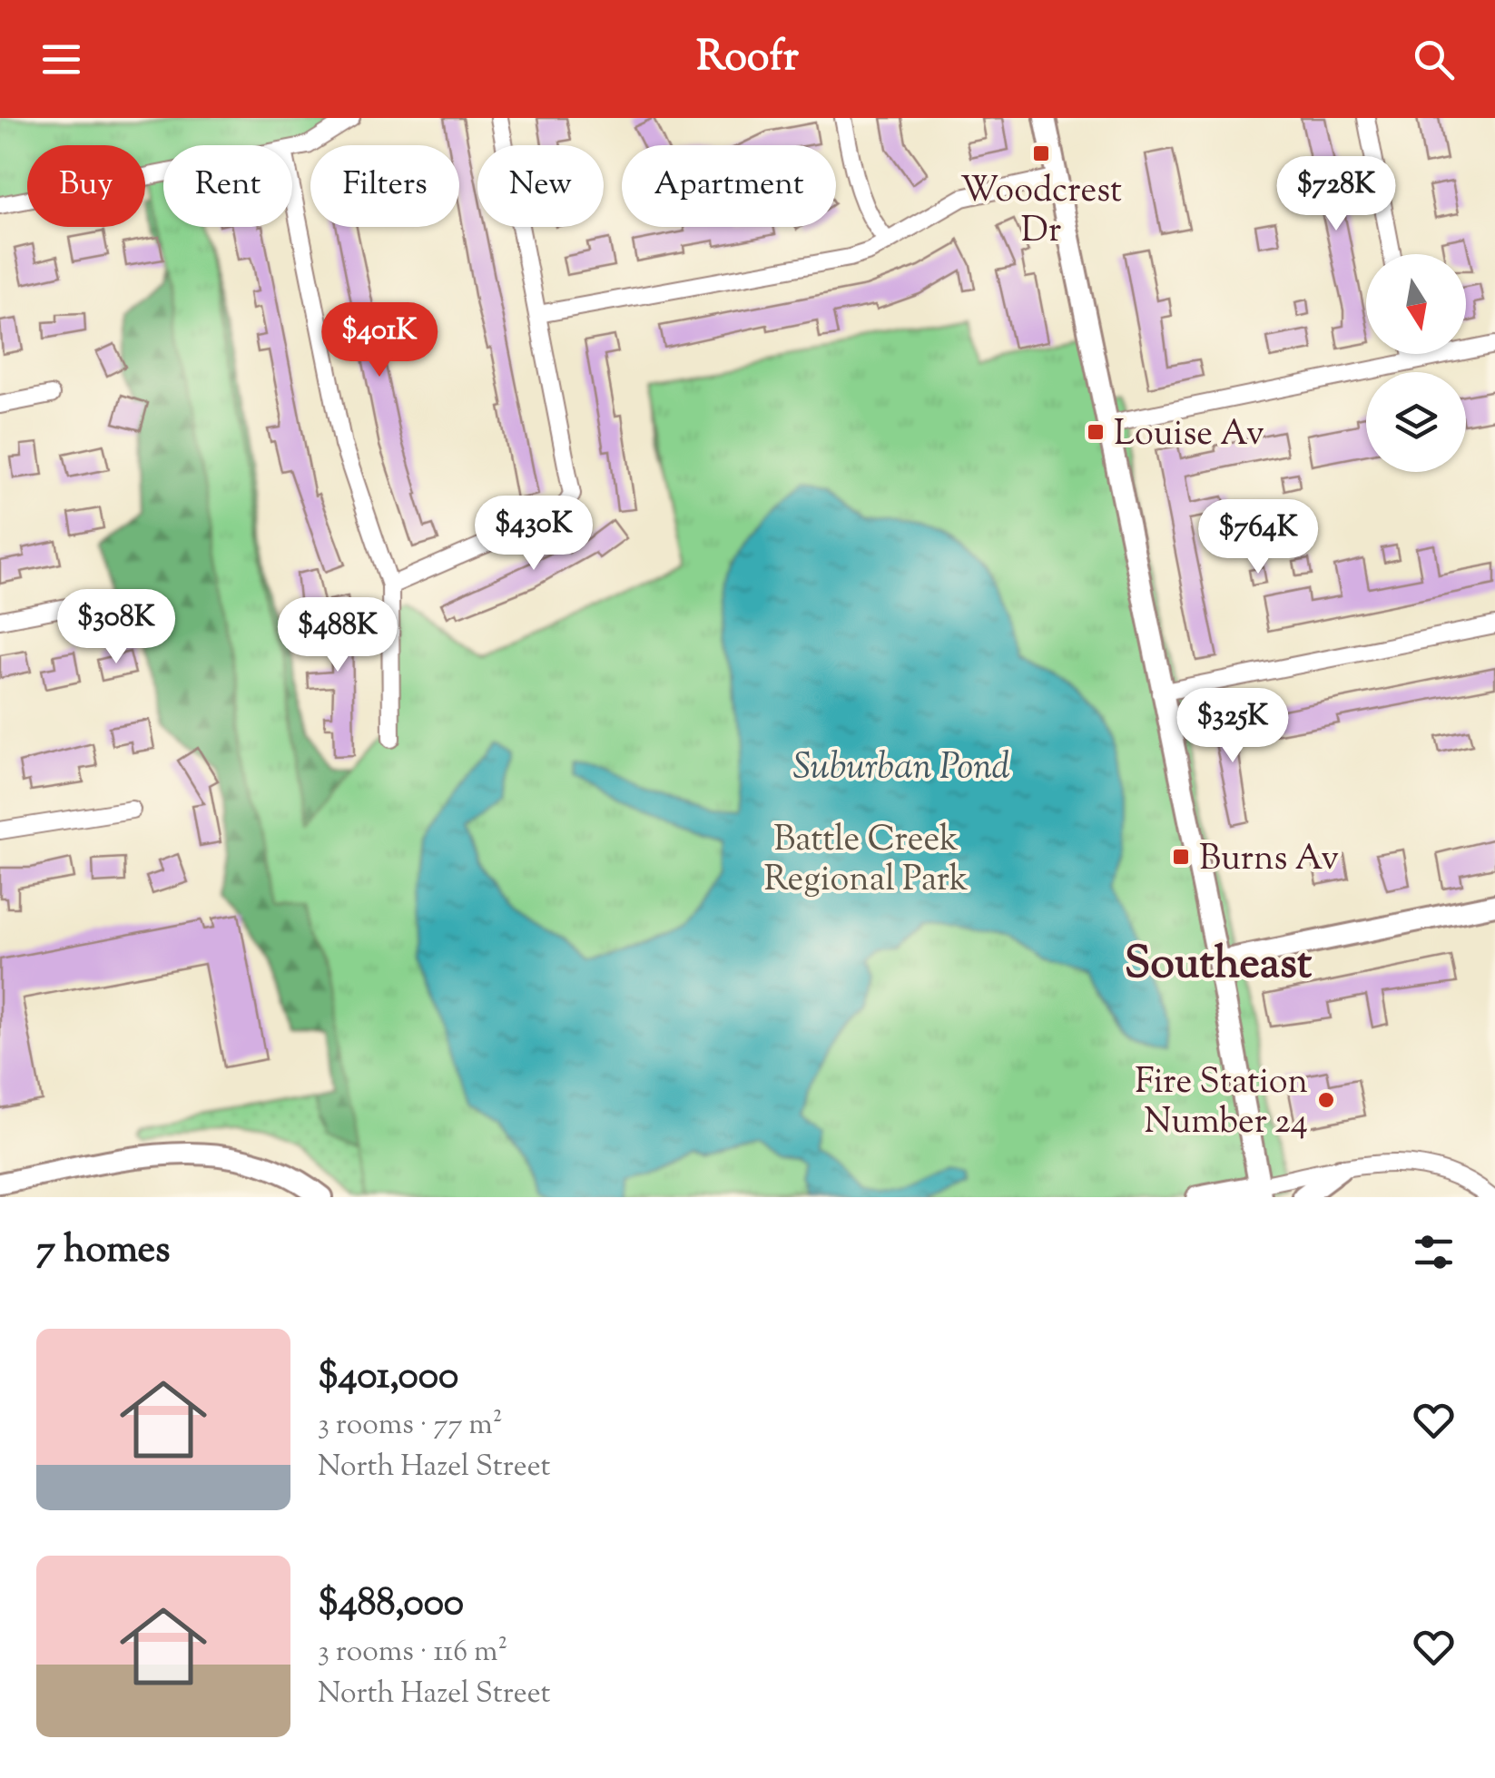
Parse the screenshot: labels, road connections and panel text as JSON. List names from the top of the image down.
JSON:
{
  "districts": ["Southeast"],
  "water": ["Suburban Pond"],
  "parks": ["Battle Creek Regional Park"],
  "places": {
    "transit": ["Woodcrest Dr", "Louise Av", "Burns Av"],
    "other": ["Fire Station Number 24"]
  },
  "north": "bottom",
  "page": {
    "header": "Roofr",
    "chip": [
      "Buy",
      "Rent",
      "Filters",
      "New",
      "Apartment"
    ],
    "price": [
      "$728K",
      "$401K",
      "$430K",
      "$764K",
      "$308K",
      "$488K",
      "$325K"
    ],
    "heading": "7 homes",
    "list": [
      {
        "name": "$401,000",
        "note": "3 rooms · 77 m² · North Hazel Street"
      },
      {
        "name": "$488,000",
        "note": "3 rooms · 116 m² · North Hazel Street"
      }
    ]
  }
}
